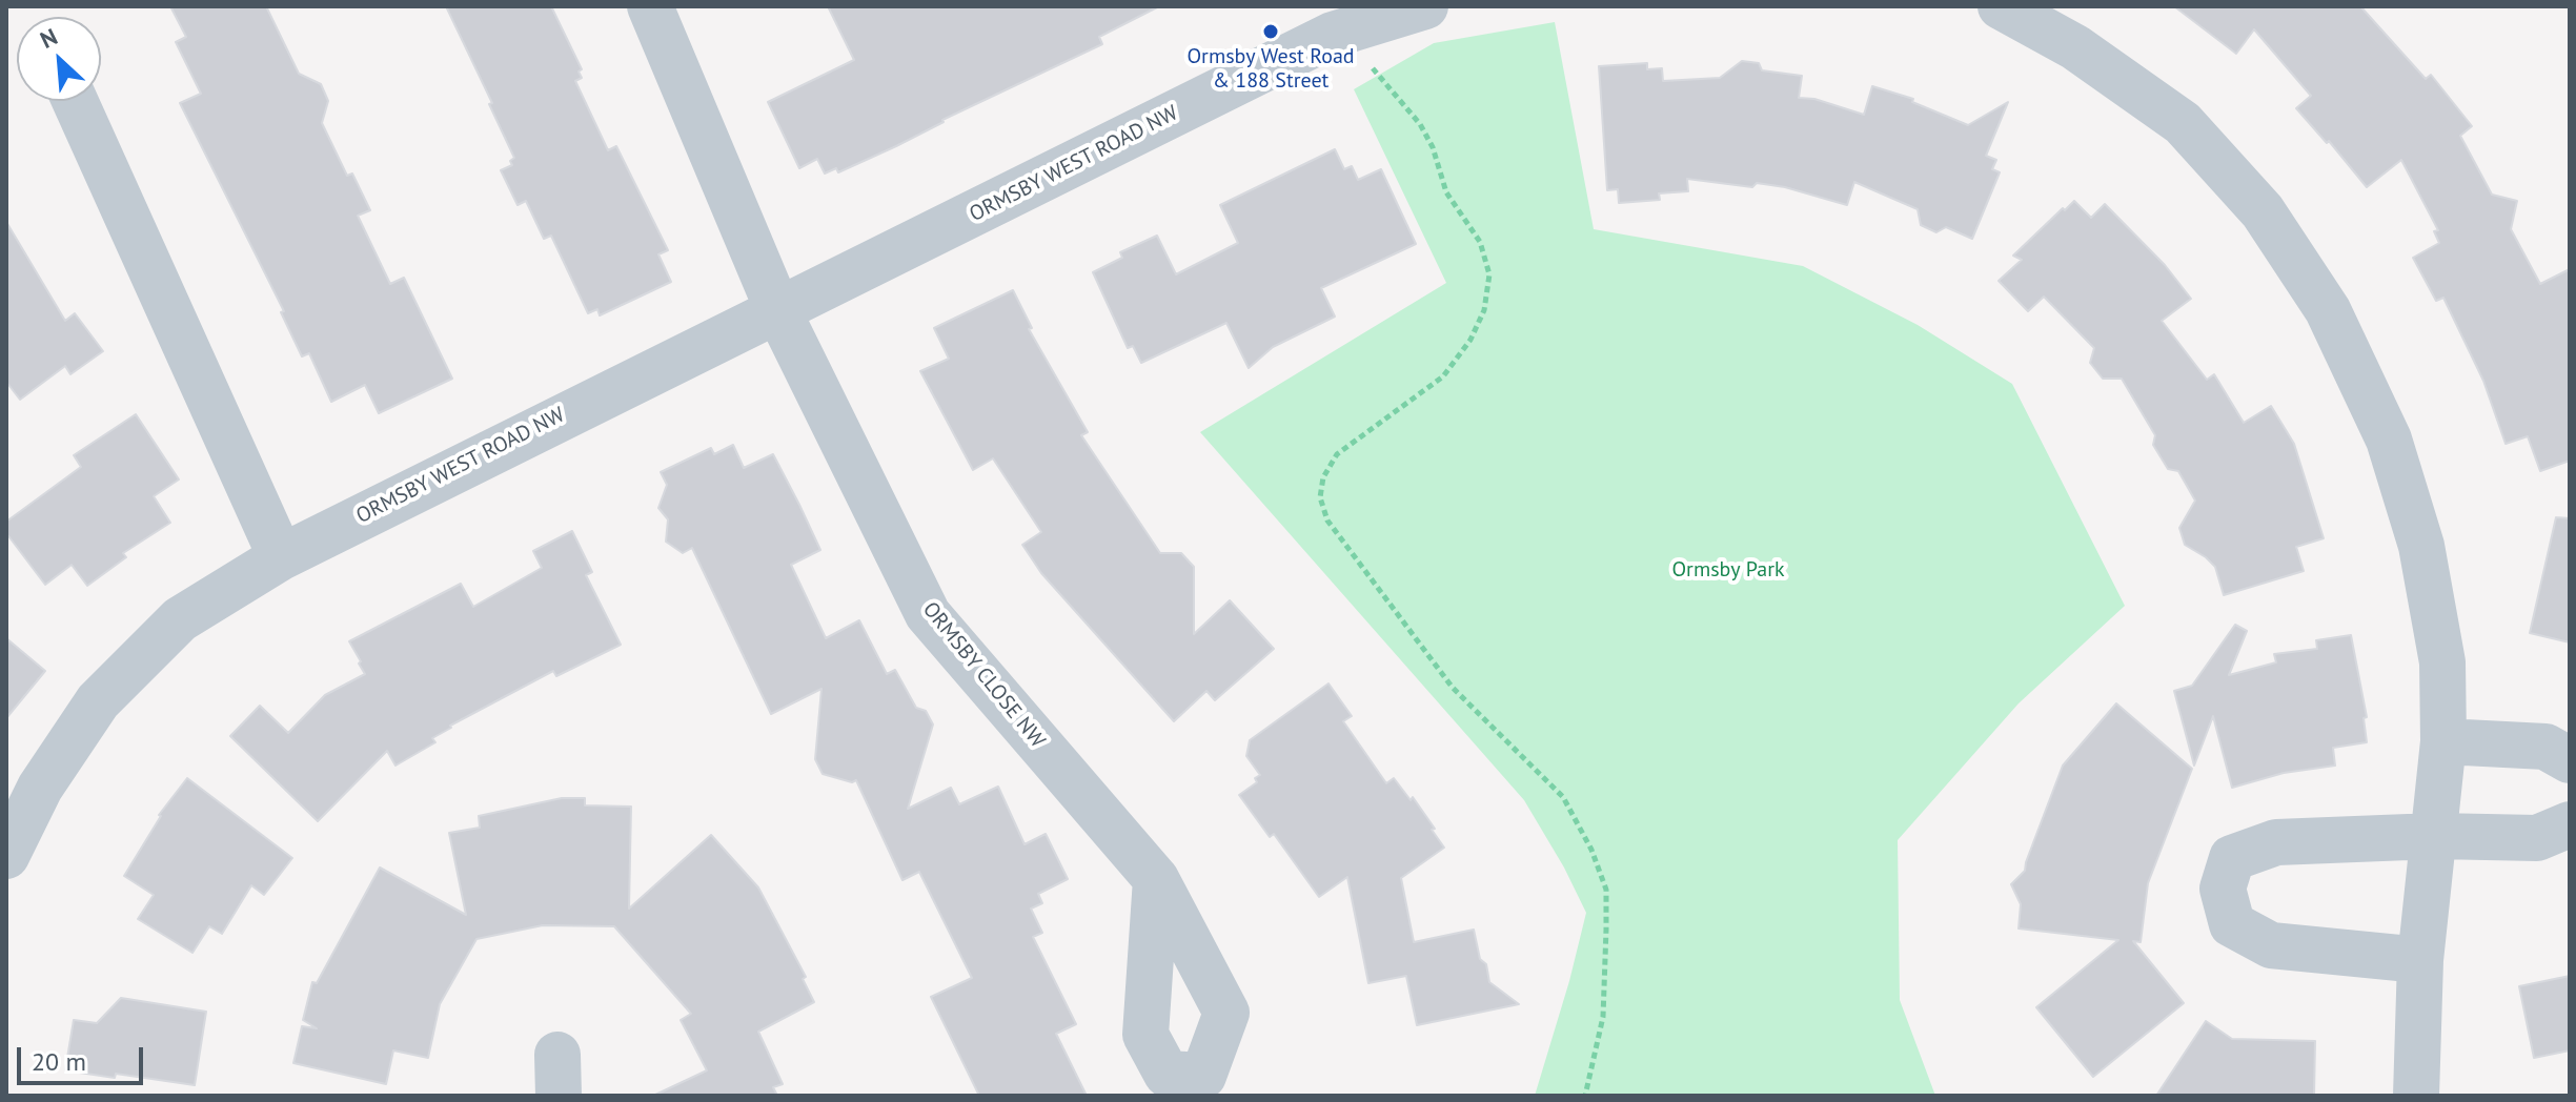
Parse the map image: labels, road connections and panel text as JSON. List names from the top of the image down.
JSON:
{
  "streets": {
    "street": ["ORMSBY WEST ROAD NW", "ORMSBY CLOSE NW"]
  },
  "crossings": [
    ["ORMSBY WEST ROAD NW", "ORMSBY CLOSE NW"]
  ],
  "parks": ["Ormsby Park"],
  "places": ["Ormsby West Road & 188 Street"],
  "scale_bar": "20 m",
  "north": "top left"
}
